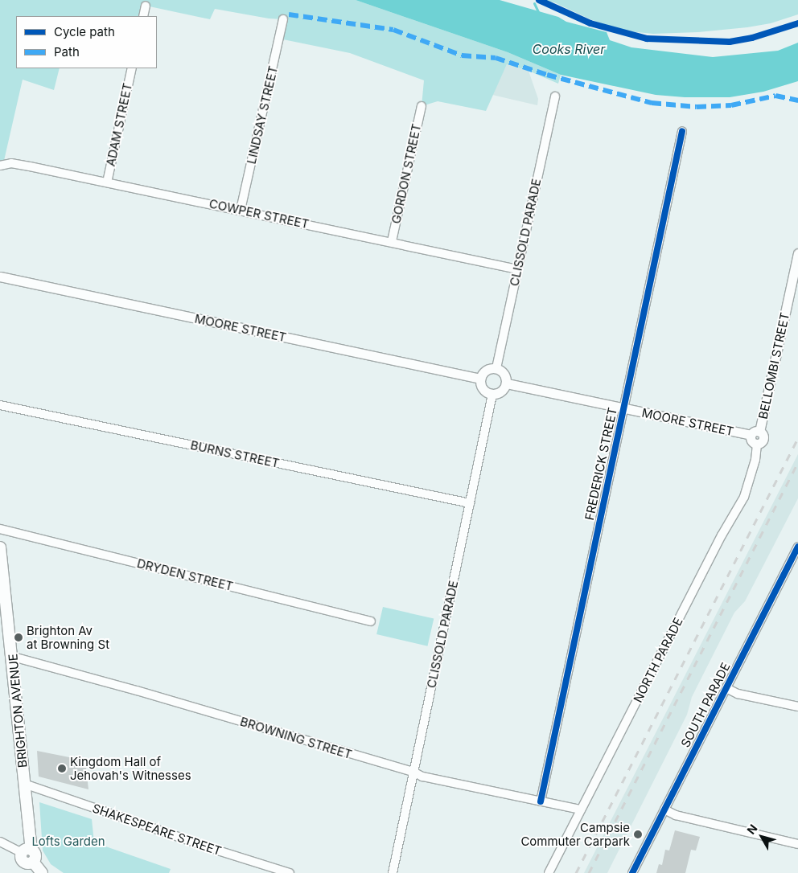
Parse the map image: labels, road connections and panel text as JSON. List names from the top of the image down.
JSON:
{
  "streets": {
    "main road": ["BRIGHTON AVENUE"],
    "street": [
      "LINDSAY STREET",
      "ADAM STREET",
      "GORDON STREET",
      "COWPER STREET",
      "CLISSOLD PARADE",
      "MOORE STREET",
      "BELLOMBI STREET",
      "BURNS STREET",
      "FREDERICK STREET",
      "DRYDEN STREET",
      "NORTH PARADE",
      "SOUTH PARADE",
      "BROWNING STREET",
      "SHAKESPEARE STREET"
    ]
  },
  "crossings": [
    ["LINDSAY STREET", "COWPER STREET"],
    ["ADAM STREET", "COWPER STREET"],
    ["GORDON STREET", "COWPER STREET"],
    ["COWPER STREET", "CLISSOLD PARADE"],
    ["CLISSOLD PARADE", "MOORE STREET"],
    ["CLISSOLD PARADE", "BURNS STREET"],
    ["CLISSOLD PARADE", "BROWNING STREET"],
    ["MOORE STREET", "BELLOMBI STREET"],
    ["MOORE STREET", "FREDERICK STREET"],
    ["MOORE STREET", "NORTH PARADE"],
    ["BELLOMBI STREET", "NORTH PARADE"],
    ["FREDERICK STREET", "BROWNING STREET"],
    ["NORTH PARADE", "BROWNING STREET"],
    ["BRIGHTON AVENUE", "BROWNING STREET"],
    ["BRIGHTON AVENUE", "SHAKESPEARE STREET"]
  ],
  "water": ["Cooks River"],
  "parks": ["Lofts Garden"],
  "places": ["Brighton Av at Browning St", "Kingdom Hall of Jehovah's Witnesses", "Campsie Commuter Carpark"],
  "legend": ["Cycle path", "Path"],
  "north": "top left"
}
